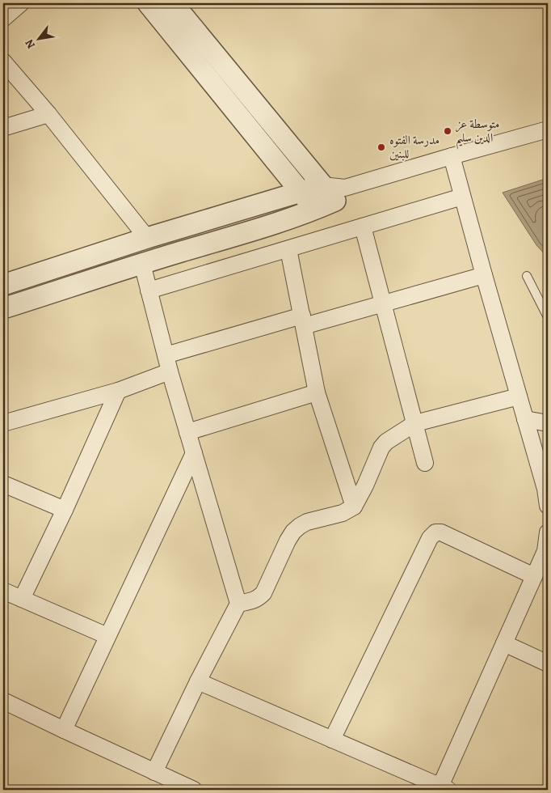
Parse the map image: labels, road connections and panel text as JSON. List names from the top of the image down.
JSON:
{
  "places": ["متوسطة عز الدين سليم", "مدرسة الفتوه للبنين"],
  "north": "bottom left"
}
